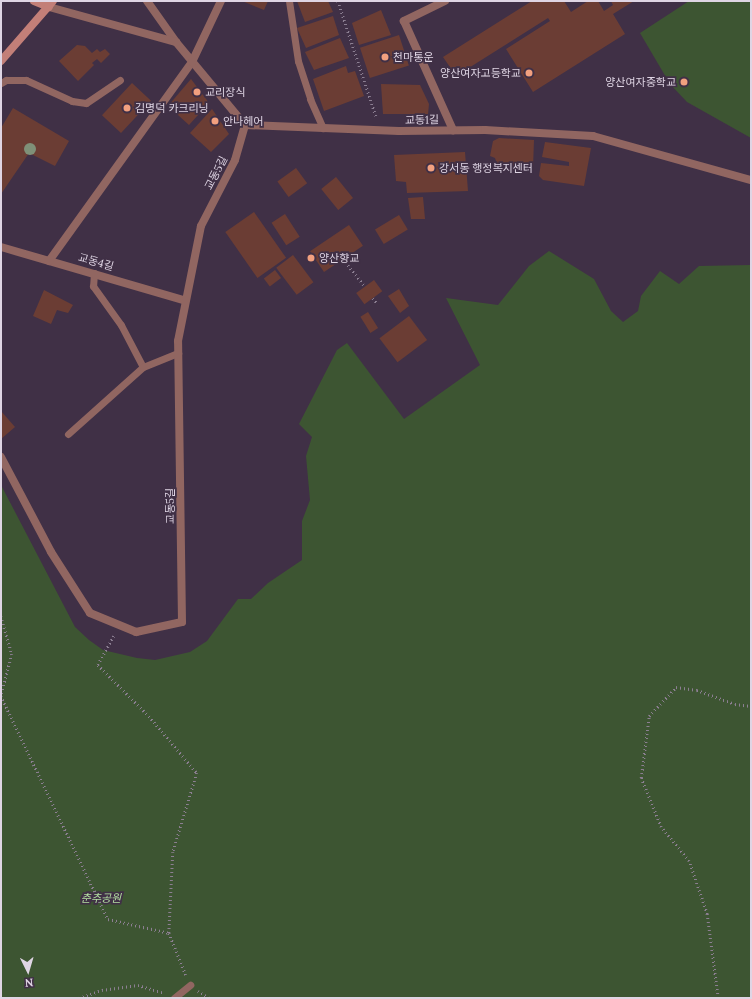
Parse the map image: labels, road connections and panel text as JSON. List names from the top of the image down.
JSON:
{
  "streets": {
    "street": ["교동1길", "교동5길", "교동4길"]
  },
  "crossings": [
    ["교동1길", "교동5길"],
    ["교동5길", "교동4길"]
  ],
  "parks": ["춘추공원"],
  "places": [
    "천마통운",
    "양산여자고등학교",
    "양산여자중학교",
    "교리장식",
    "김명덕 카크리닝",
    "안나헤어",
    "강서동 행정복지센터",
    "양산향교"
  ],
  "north": "bottom"
}
